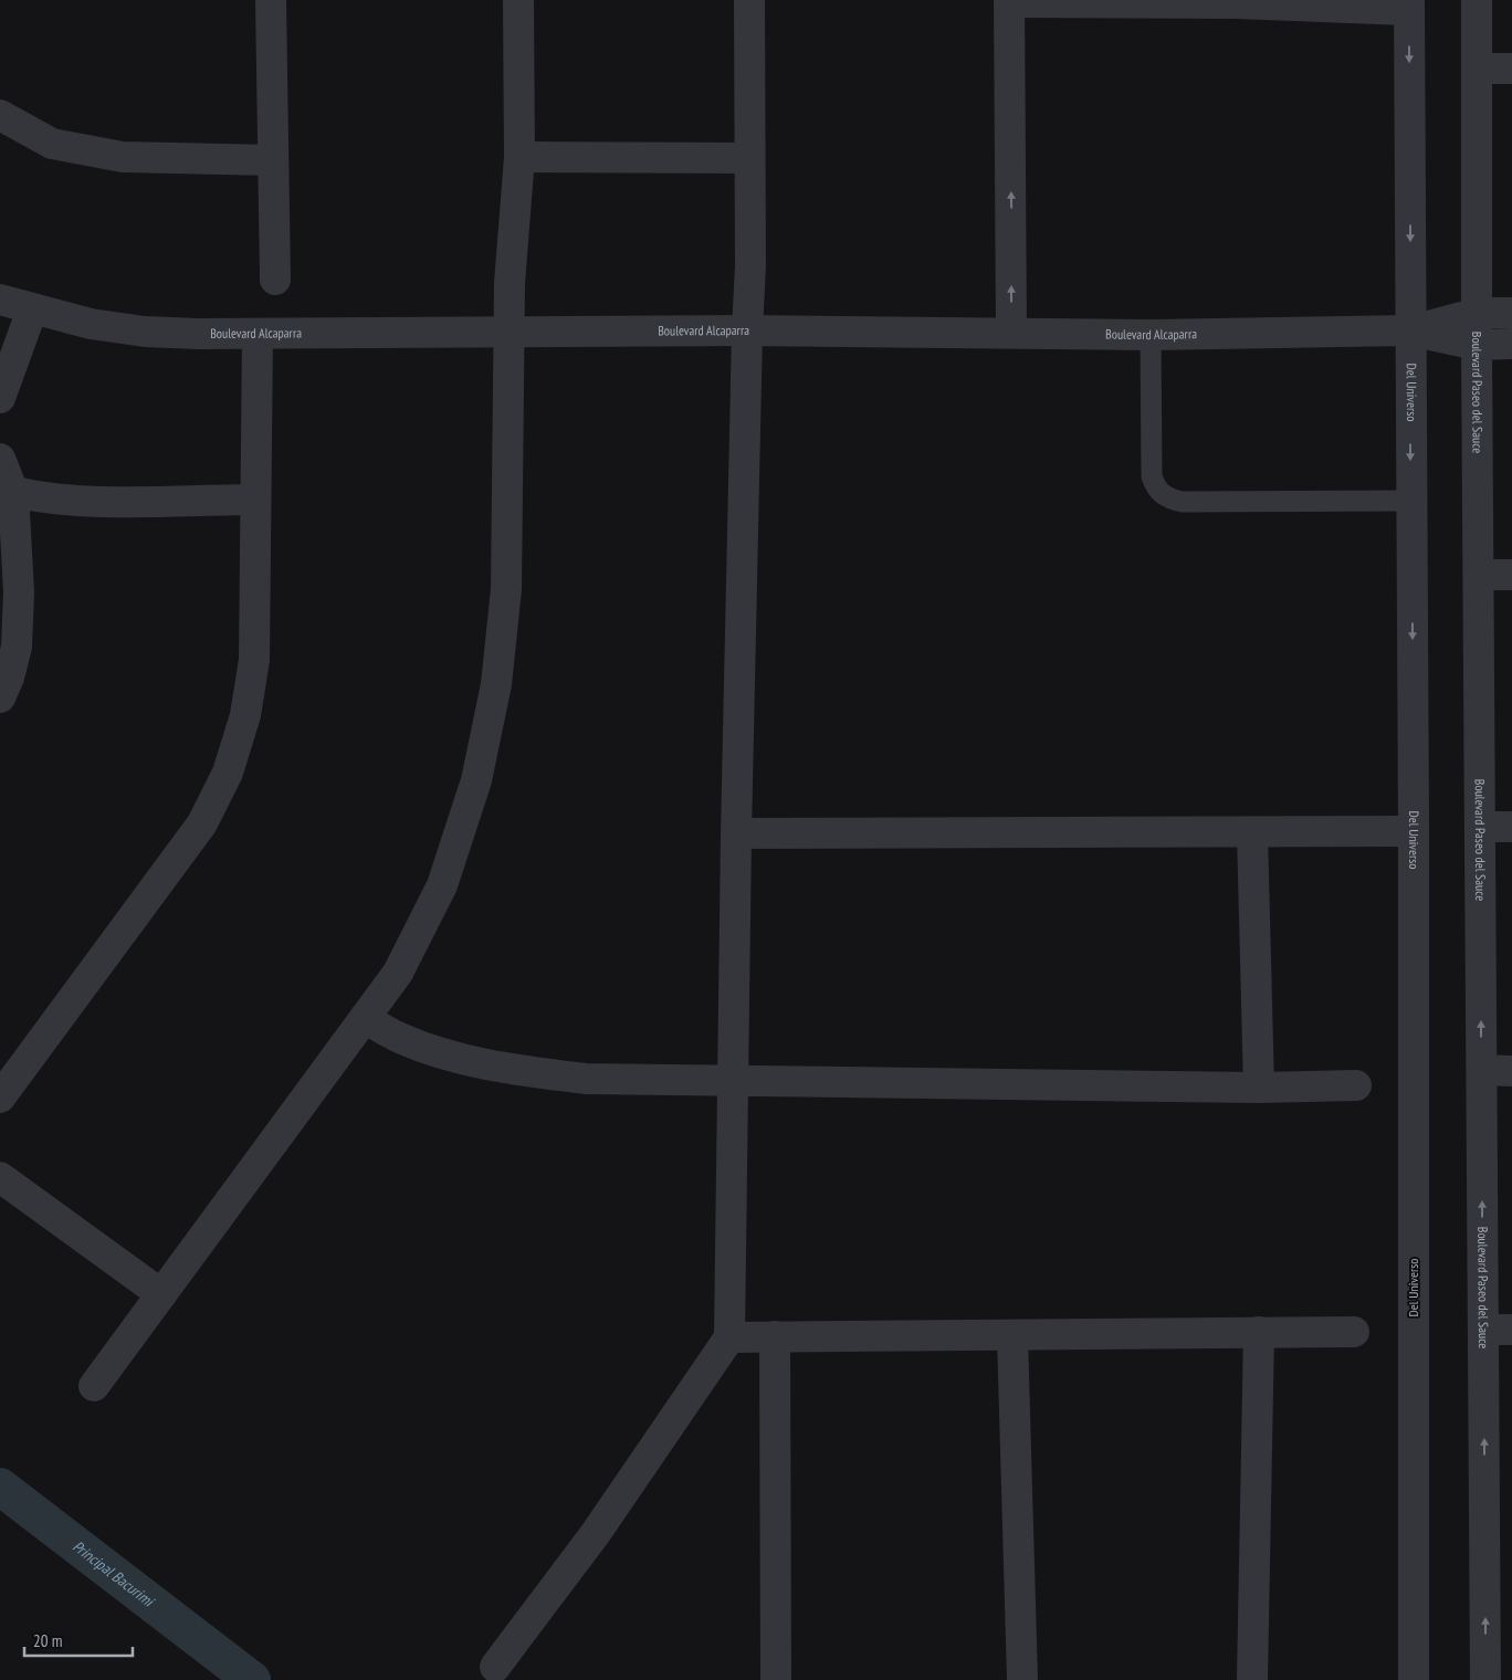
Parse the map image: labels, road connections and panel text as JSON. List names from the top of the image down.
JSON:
{
  "streets": {
    "street": ["Boulevard Alcaparra", "Del Universo", "Boulevard Paseo del Sauce"]
  },
  "crossings": [
    ["Boulevard Alcaparra", "Del Universo"],
    ["Boulevard Alcaparra", "Boulevard Paseo del Sauce"]
  ],
  "one_way": ["Del Universo"],
  "water": ["Principal Bacurimi"],
  "scale_bar": "20 m"
}
